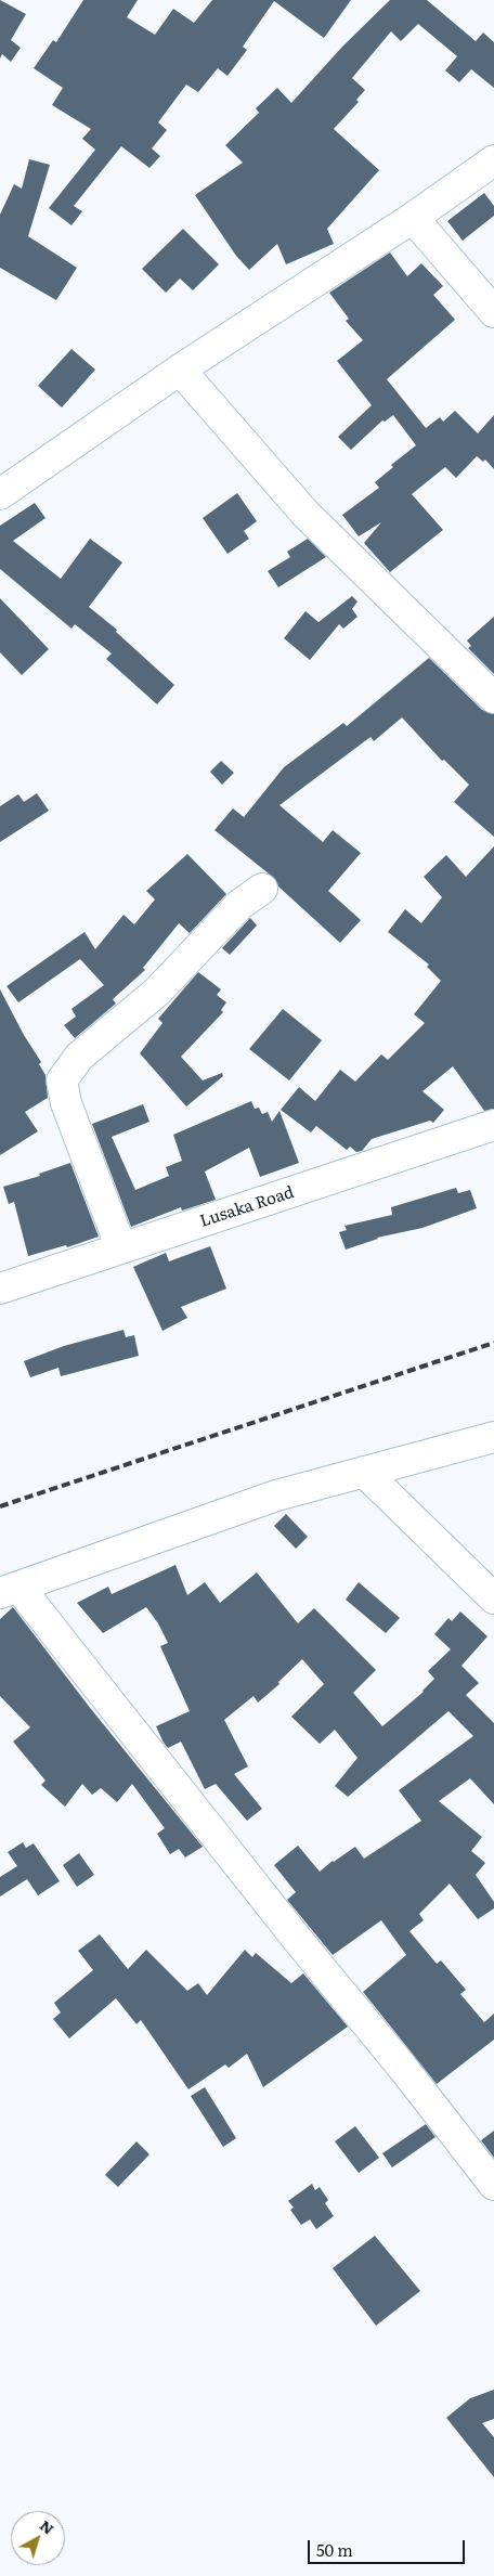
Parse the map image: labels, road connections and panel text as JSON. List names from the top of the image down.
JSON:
{
  "streets": {
    "street": ["Lusaka Road"]
  },
  "scale_bar": "50 m",
  "north": "top right"
}
